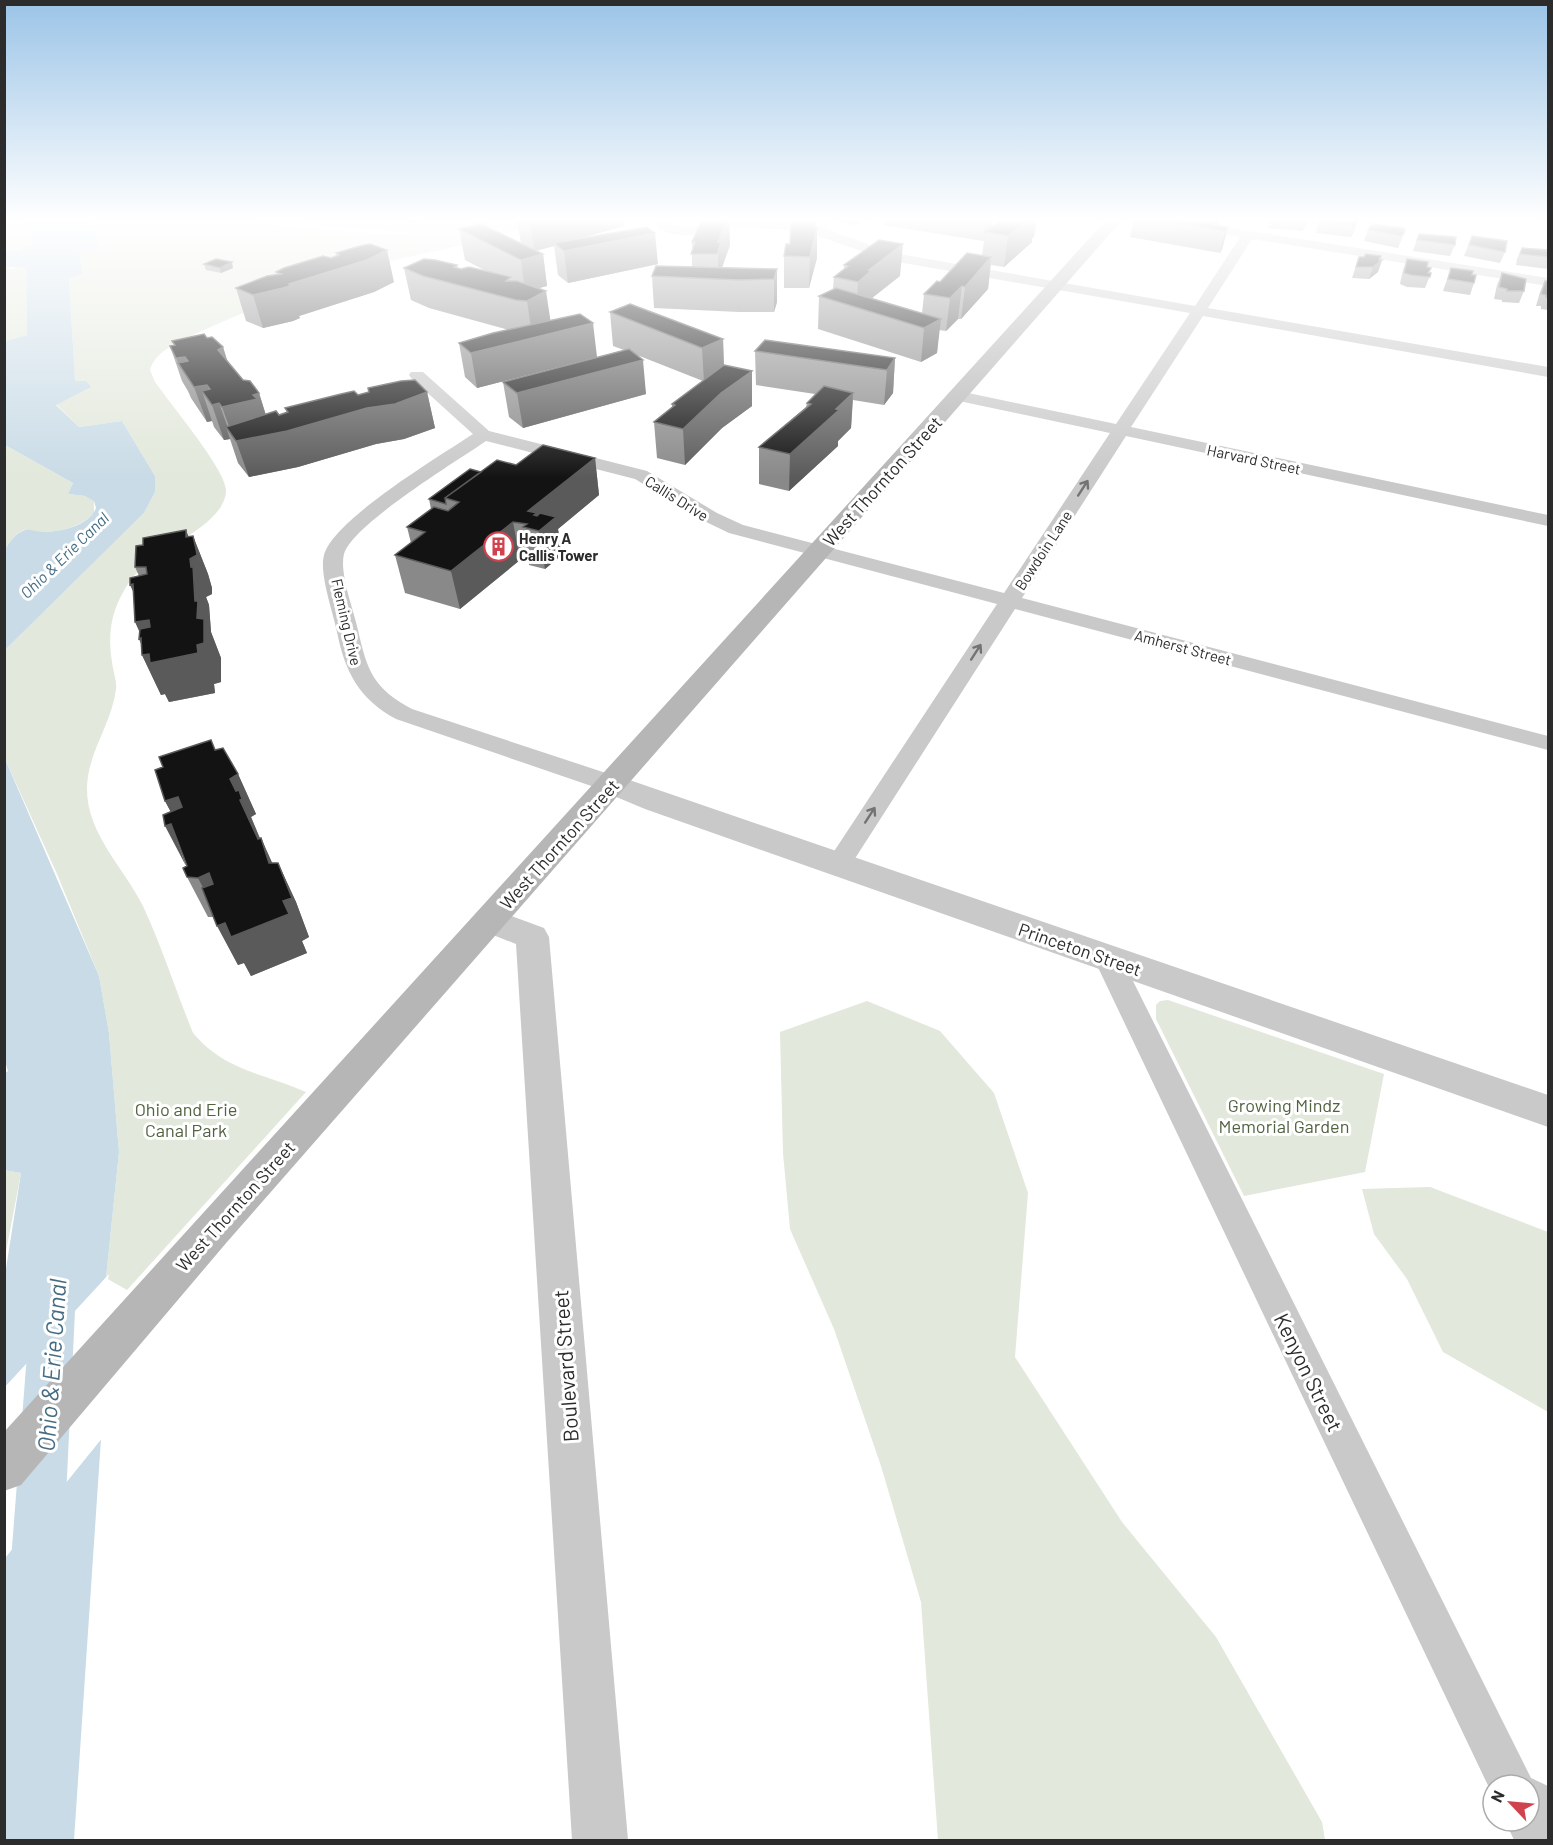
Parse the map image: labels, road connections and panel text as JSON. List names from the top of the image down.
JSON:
{
  "streets": {
    "main road": ["West Thornton Street"],
    "street": [
      "Harvard Street",
      "Callis Drive",
      "Bowdoin Lane",
      "Fleming Drive",
      "Amherst Street",
      "Princeton Street",
      "Boulevard Street",
      "Kenyon Street"
    ]
  },
  "crossings": [
    ["Harvard Street", "West Thornton Street"],
    ["Harvard Street", "Bowdoin Lane"],
    ["West Thornton Street", "Callis Drive"],
    ["West Thornton Street", "Fleming Drive"],
    ["West Thornton Street", "Amherst Street"],
    ["West Thornton Street", "Princeton Street"],
    ["West Thornton Street", "Boulevard Street"],
    ["Callis Drive", "Fleming Drive"],
    ["Callis Drive", "Amherst Street"],
    ["Bowdoin Lane", "Amherst Street"],
    ["Bowdoin Lane", "Princeton Street"],
    ["Fleming Drive", "Princeton Street"],
    ["Princeton Street", "Kenyon Street"]
  ],
  "one_way": ["Bowdoin Lane"],
  "water": ["Ohio & Erie Canal"],
  "parks": ["Growing Mindz Memorial Garden", "Ohio and Erie Canal Park"],
  "places": {
    "building": ["Henry A Callis Tower"]
  },
  "north": "top left"
}
